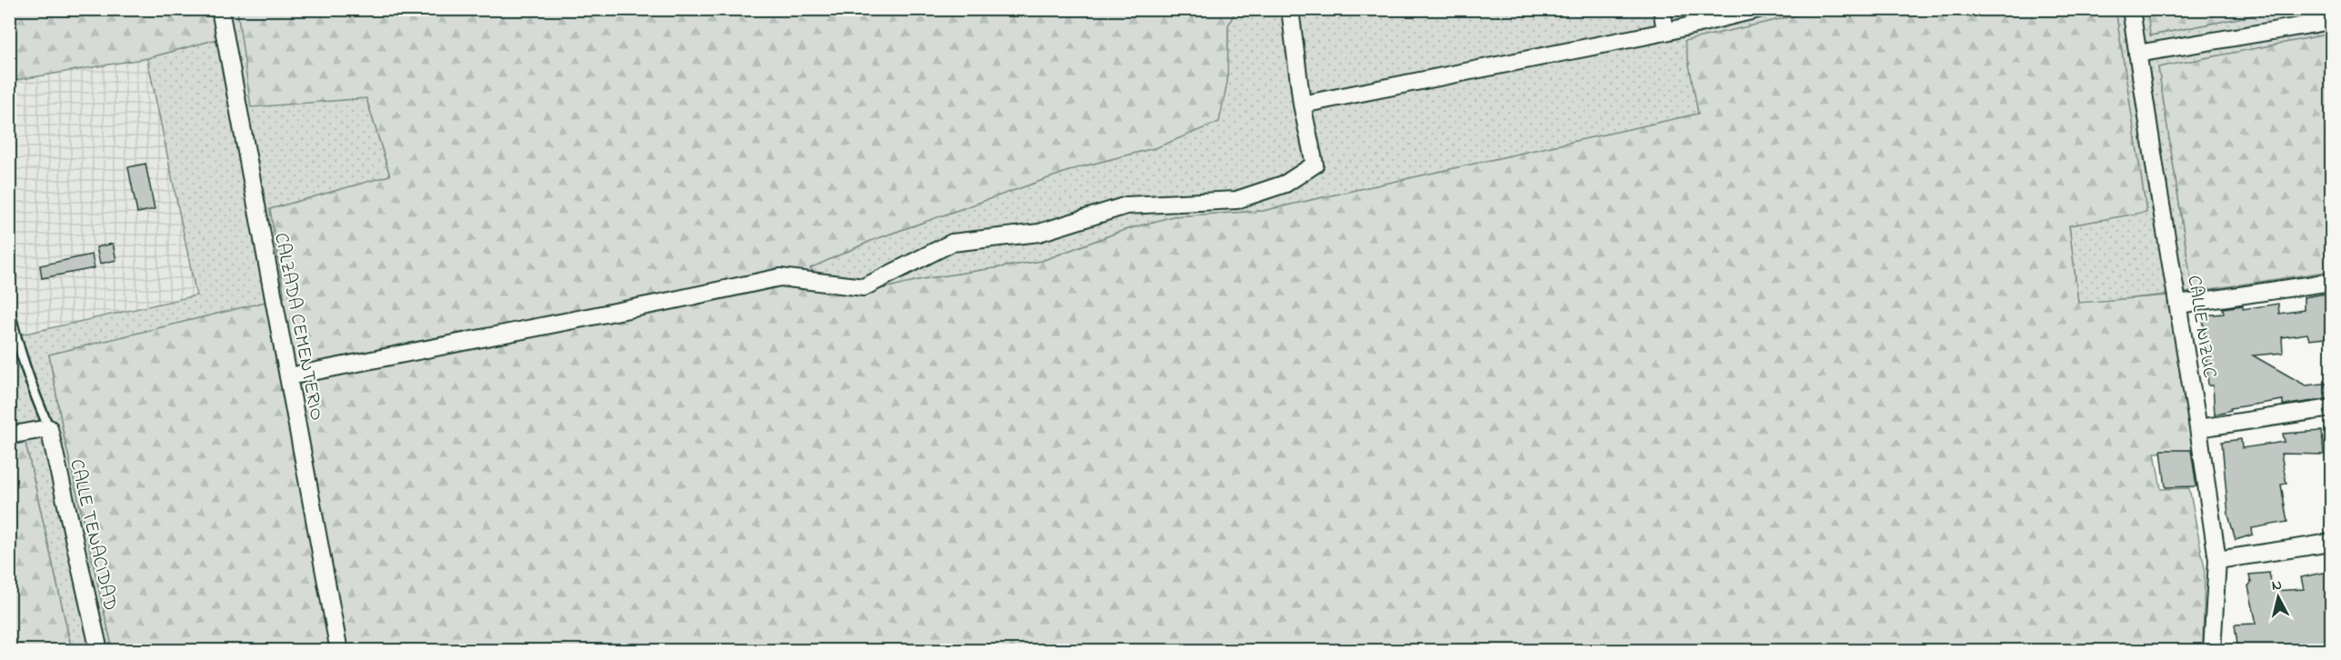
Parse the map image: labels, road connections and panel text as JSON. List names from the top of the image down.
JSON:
{
  "streets": {
    "street": ["CALZADA CEMENTERIO", "CALLE NIZUC", "CALLE TENACIDAD"]
  },
  "north": "top"
}
